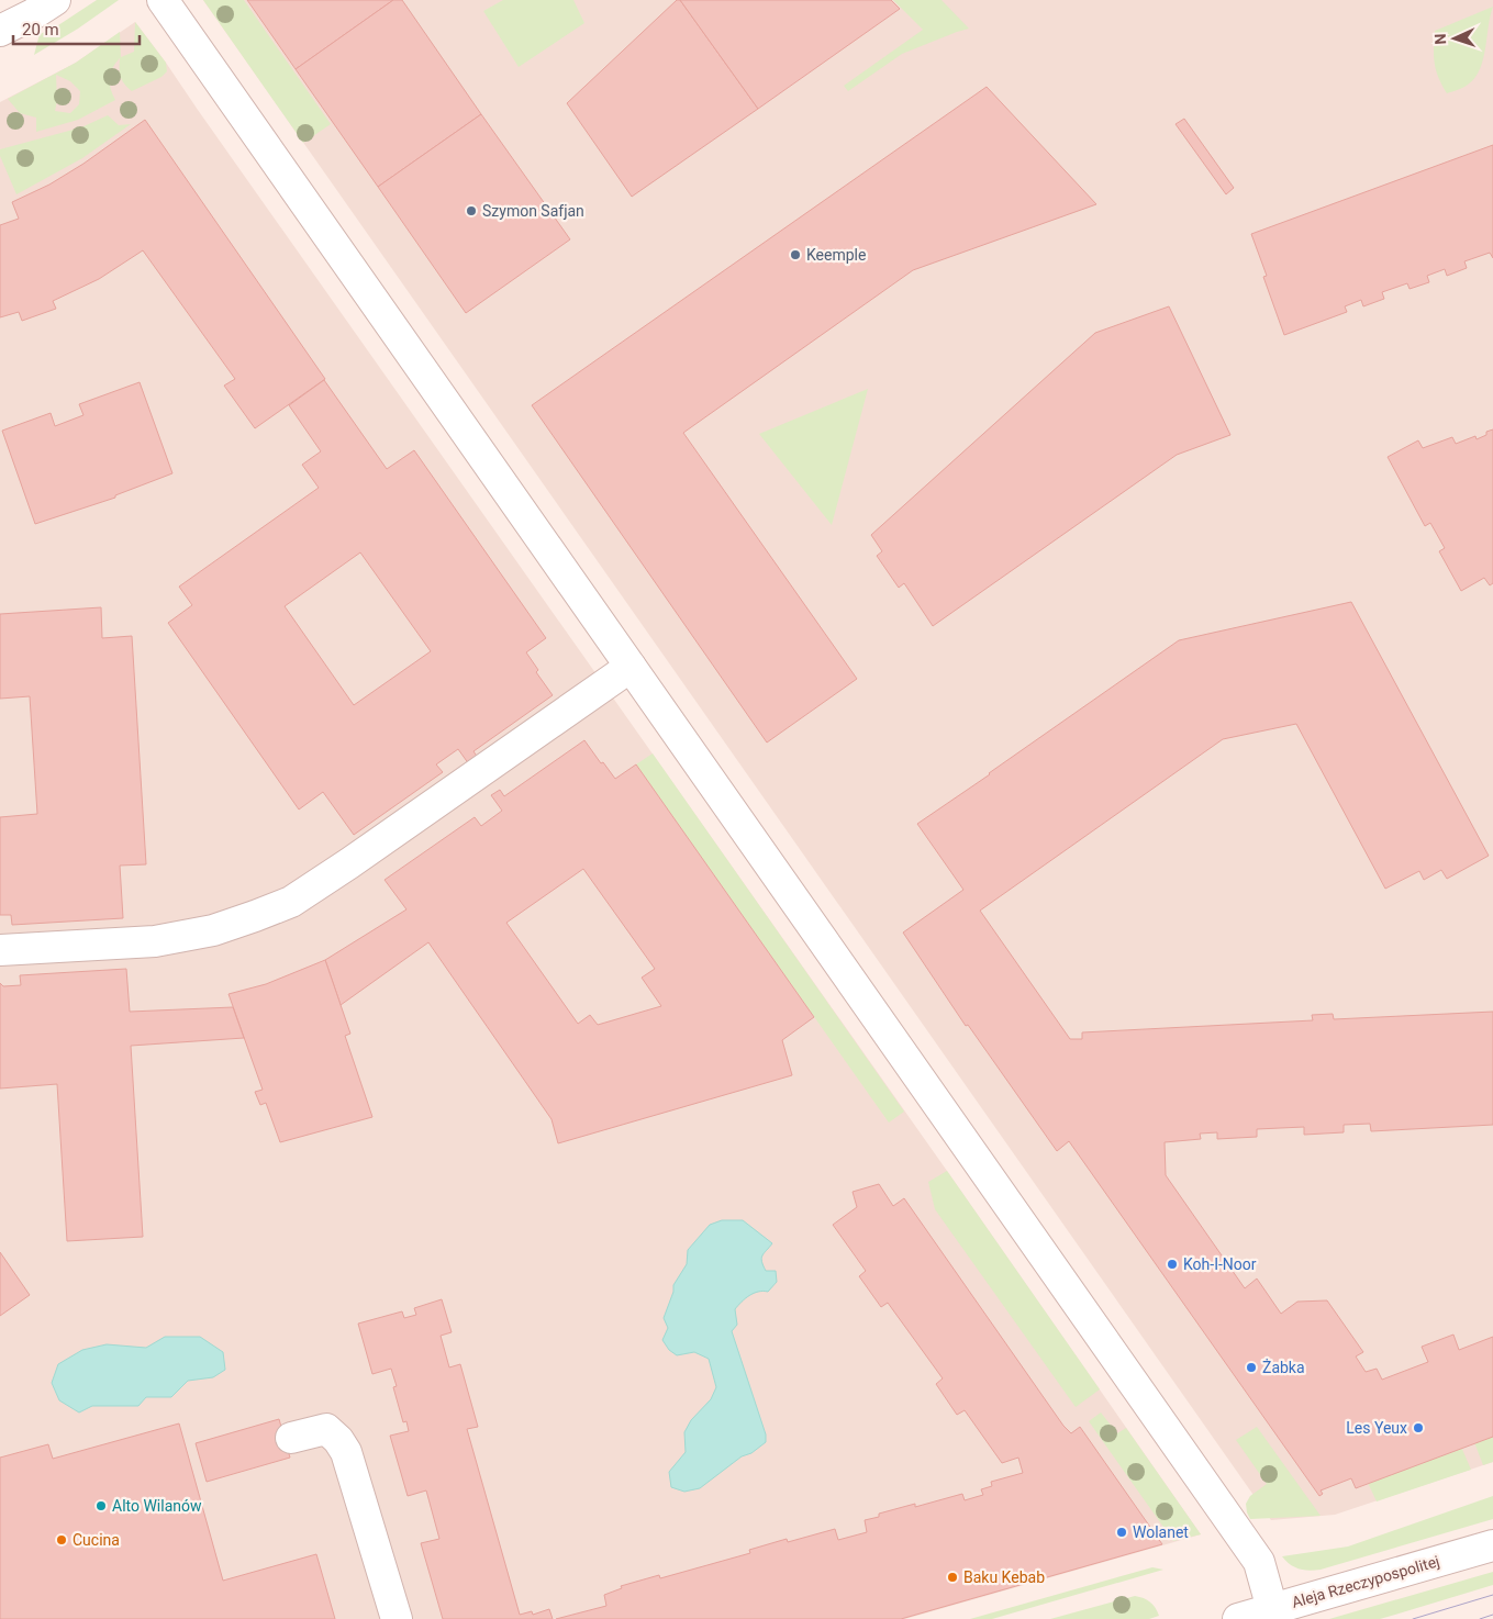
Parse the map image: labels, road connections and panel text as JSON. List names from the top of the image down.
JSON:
{
  "streets": {
    "street": ["Aleja Rzeczypospolitej"]
  },
  "places": [
    "Szymon Safjan",
    "Keemple",
    "Koh-I-Noor",
    "Żabka",
    "Les Yeux",
    "Alto Wilanów",
    "Wolanet",
    "Cucina",
    "Baku Kebab"
  ],
  "scale_bar": "20 m",
  "north": "left"
}
